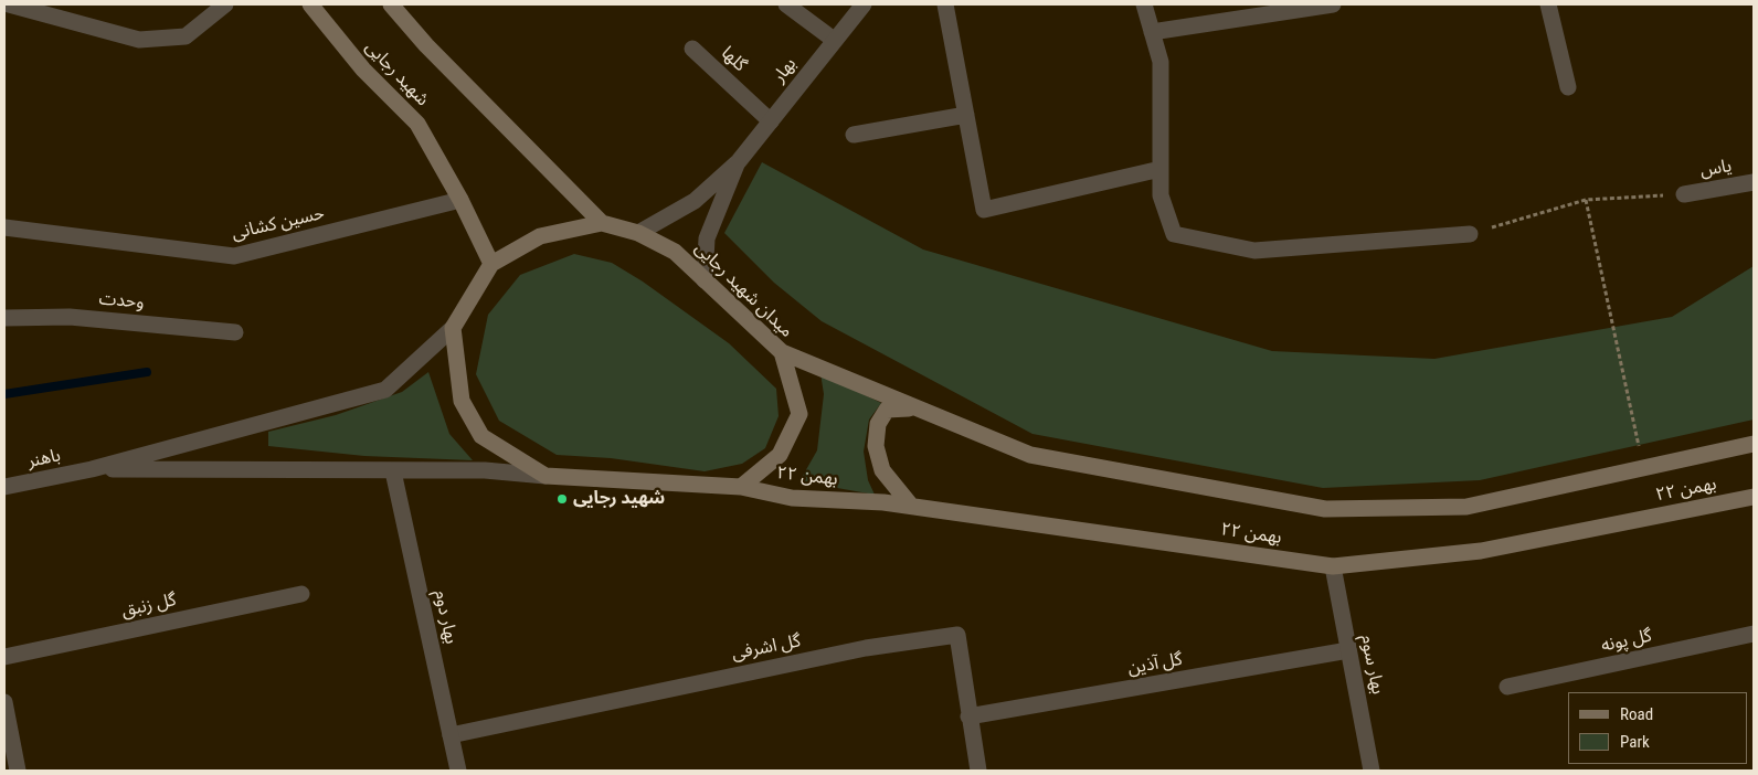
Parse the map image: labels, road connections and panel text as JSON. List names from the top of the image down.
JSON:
{
  "streets": {
    "main road": ["شهید رجایی", "میدان شهید رجایی", "۲۲ بهمن"],
    "street": [
      "گلها",
      "بهار",
      "یاس",
      "حسین کشانی",
      "وحدت",
      "باهنر",
      "گل زنبق",
      "بهار دوم",
      "گل پونه",
      "گل اشرفی",
      "گل آذین",
      "بهار سوم"
    ]
  },
  "crossings": [
    ["گلها", "بهار"],
    ["شهید رجایی", "حسین کشانی"],
    ["شهید رجایی", "میدان شهید رجایی"],
    ["میدان شهید رجایی", "۲۲ بهمن"],
    ["۲۲ بهمن", "بهار سوم"],
    ["بهار دوم", "گل اشرفی"],
    ["گل اشرفی", "گل آذین"],
    ["گل آذین", "بهار سوم"]
  ],
  "places": ["شهید رجایی"],
  "legend": ["Road", "Park"]
}
